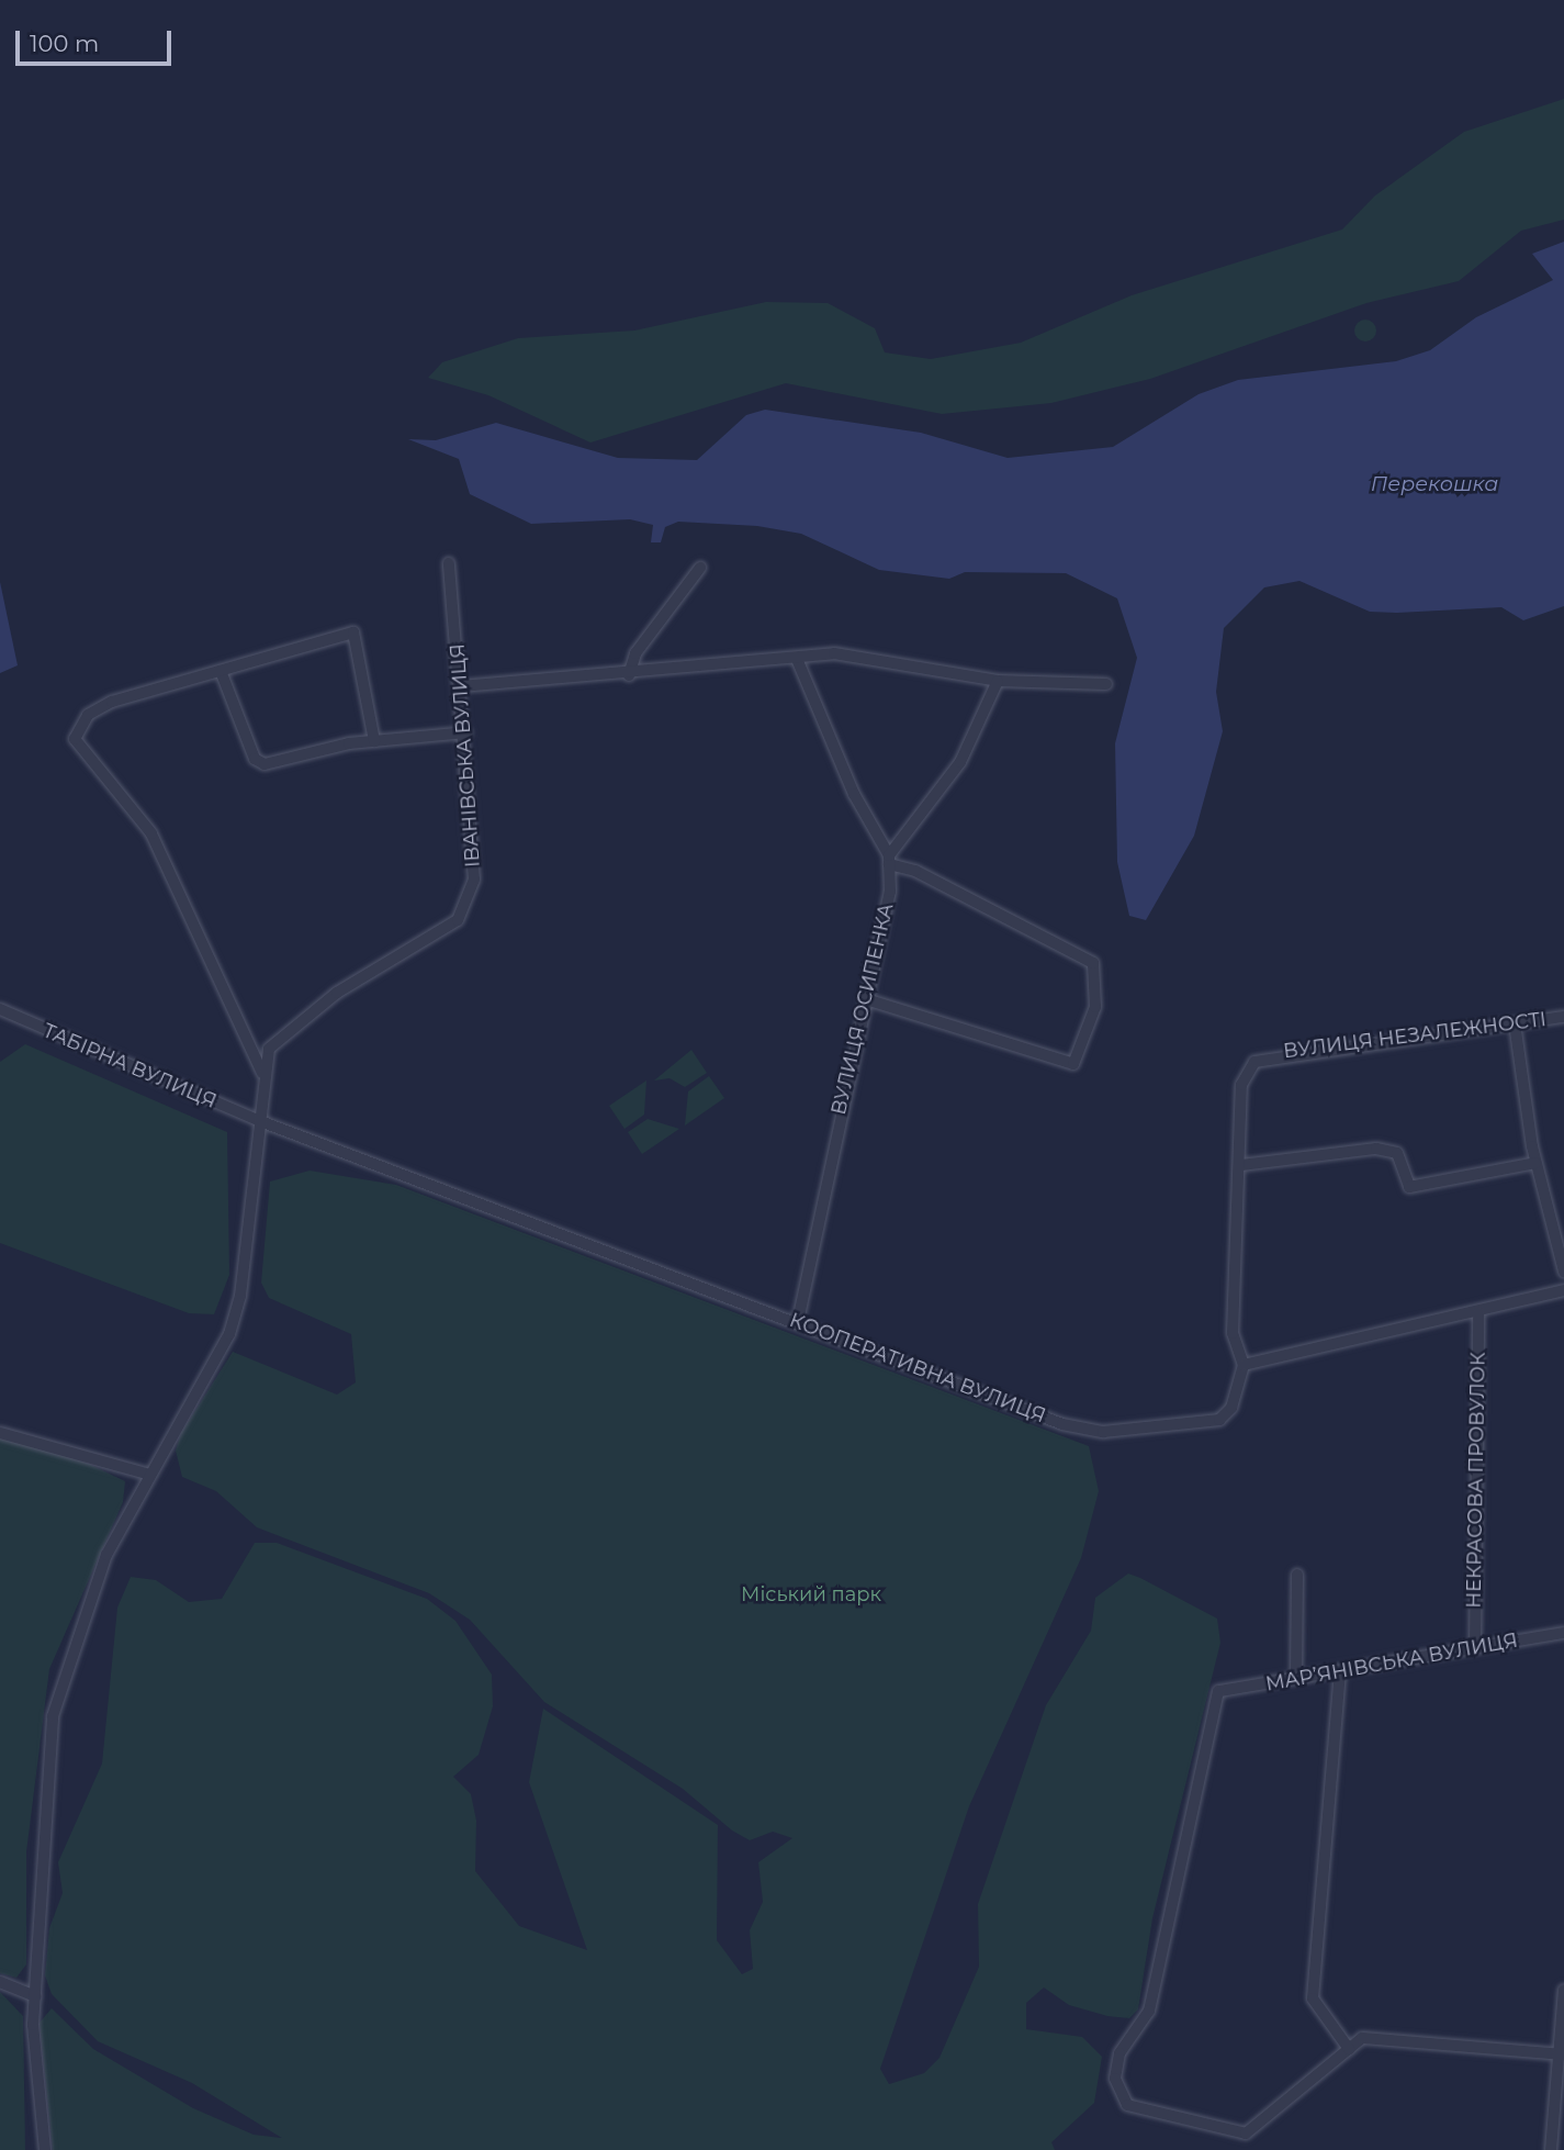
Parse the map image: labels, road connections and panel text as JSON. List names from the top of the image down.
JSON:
{
  "streets": {
    "street": [
      "ІВАНІВСЬКА ВУЛИЦЯ",
      "ВУЛИЦЯ ОСИПЕНКА",
      "ВУЛИЦЯ НЕЗАЛЕЖНОСТІ",
      "ТАБІРНА ВУЛИЦЯ",
      "КООПЕРАТИВНА ВУЛИЦЯ",
      "НЕКРАСОВА ПРОВУЛОК",
      "МАР’ЯНІВСЬКА ВУЛИЦЯ"
    ]
  },
  "crossings": [
    ["ІВАНІВСЬКА ВУЛИЦЯ", "ТАБІРНА ВУЛИЦЯ"],
    ["ІВАНІВСЬКА ВУЛИЦЯ", "КООПЕРАТИВНА ВУЛИЦЯ"],
    ["ВУЛИЦЯ ОСИПЕНКА", "КООПЕРАТИВНА ВУЛИЦЯ"],
    ["ВУЛИЦЯ НЕЗАЛЕЖНОСТІ", "КООПЕРАТИВНА ВУЛИЦЯ"],
    ["ТАБІРНА ВУЛИЦЯ", "КООПЕРАТИВНА ВУЛИЦЯ"],
    ["НЕКРАСОВА ПРОВУЛОК", "МАР’ЯНІВСЬКА ВУЛИЦЯ"]
  ],
  "water": ["Перекошка"],
  "parks": ["Міський парк"],
  "scale_bar": "100 m"
}
